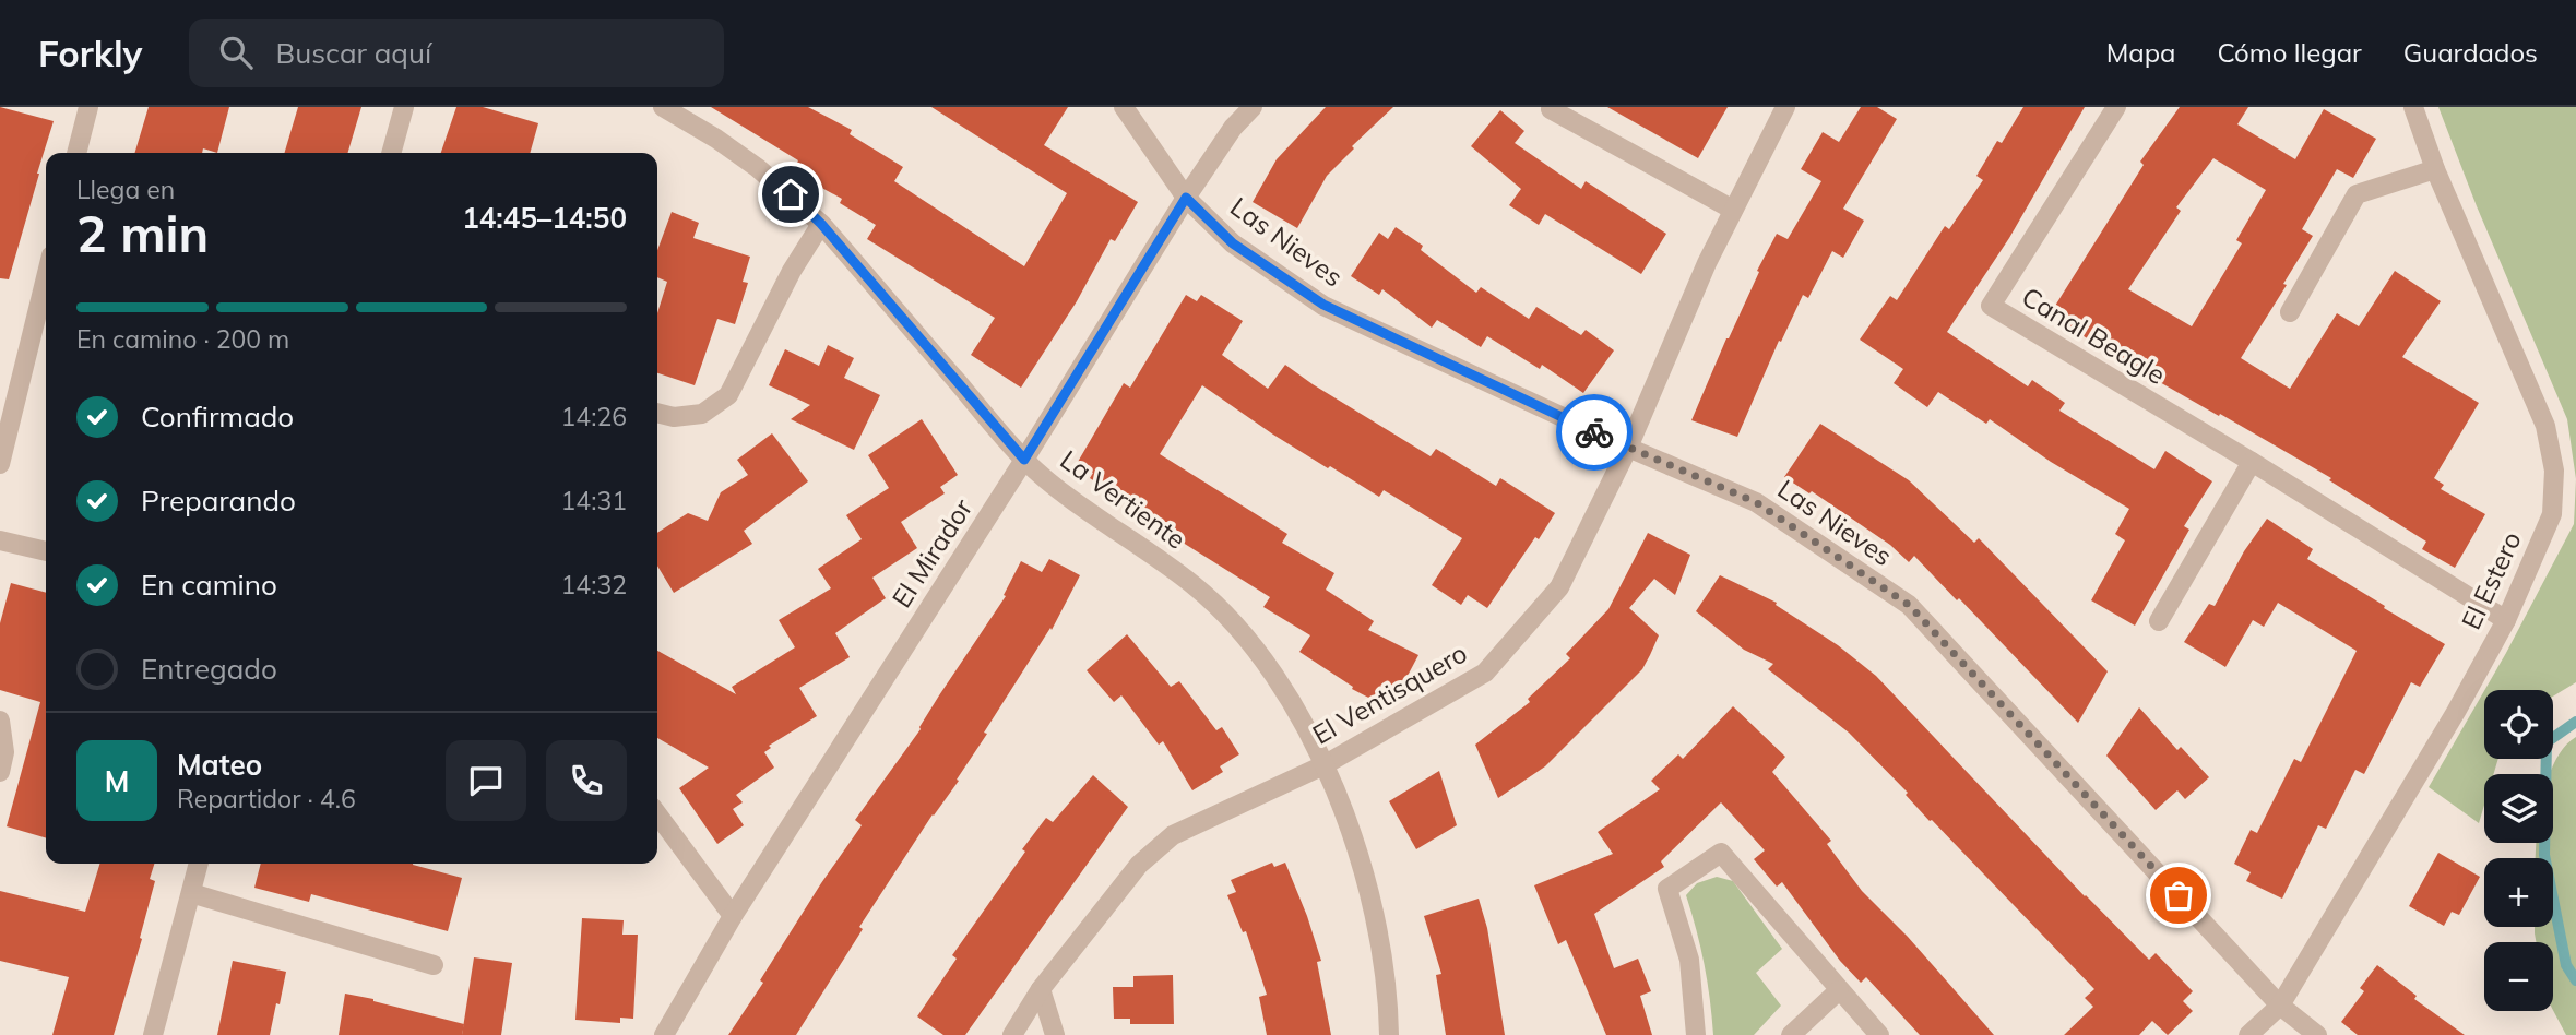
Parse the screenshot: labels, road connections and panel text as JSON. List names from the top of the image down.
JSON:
{
  "streets": {
    "street": [
      "Las Nieves",
      "Canal Beagle",
      "La Vertiente",
      "El Mirador",
      "El Estero",
      "El Ventisquero"
    ]
  },
  "crossings": [
    ["Las Nieves", "El Mirador"],
    ["Las Nieves", "El Estero"],
    ["Las Nieves", "El Ventisquero"],
    ["Canal Beagle", "El Estero"],
    ["La Vertiente", "El Mirador"],
    ["La Vertiente", "El Ventisquero"]
  ],
  "page": {
    "header": "Forkly",
    "search": "Buscar aquí",
    "nav": ["Mapa", "Cómo llegar", "Guardados"],
    "heading": ["2 min", "Llega en", "14:45–14:50"],
    "panel": ["Mateo", "Repartidor · 4.6"],
    "bar": "En camino · 200 m",
    "list": [
      ["Confirmado", "14:26"],
      ["Preparando", "14:31"],
      ["En camino", "14:32"],
      "Entregado"
    ],
    "map_buttons": ["+", "−"],
    "round": "M"
  }
}
